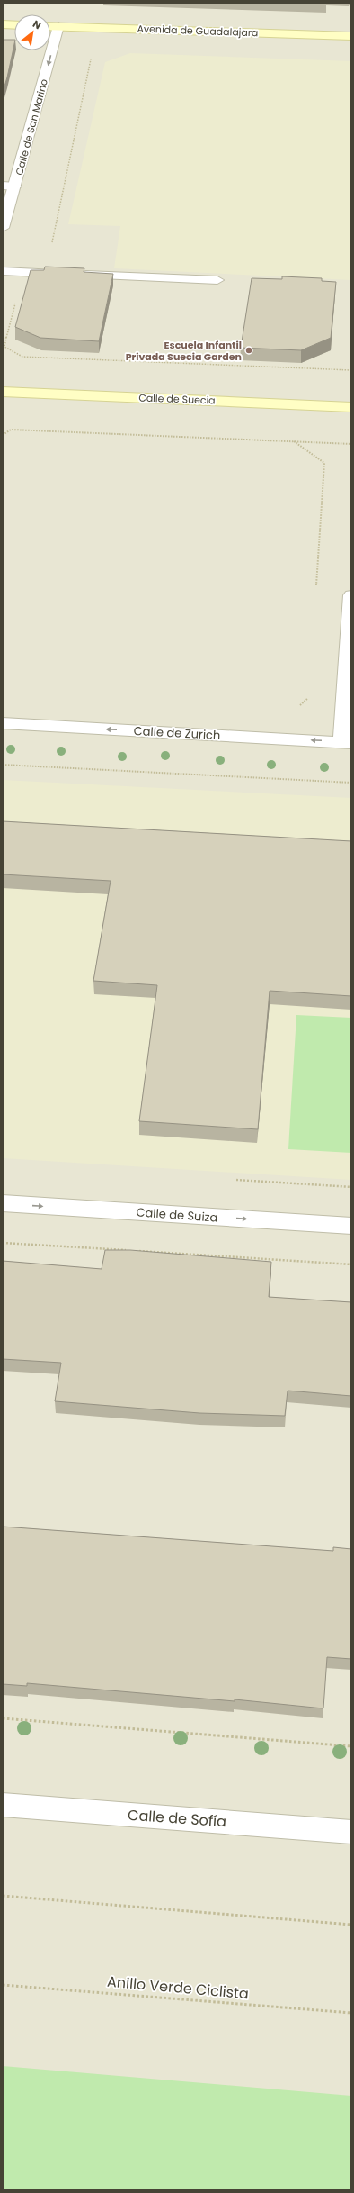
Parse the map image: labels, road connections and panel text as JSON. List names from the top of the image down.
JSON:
{
  "streets": {
    "street": [
      "Avenida de Guadalajara",
      "Calle de San Marino",
      "Calle de Suecia",
      "Calle de Zurich",
      "Calle de Suiza",
      "Calle de Sofía"
    ],
    "path": ["Anillo Verde Ciclista"]
  },
  "crossings": [
    ["Avenida de Guadalajara", "Calle de San Marino"]
  ],
  "one_way": ["Calle de San Marino", "Calle de Zurich", "Calle de Suiza"],
  "places": ["Escuela Infantil Privada Suecia Garden"],
  "north": "top right"
}
